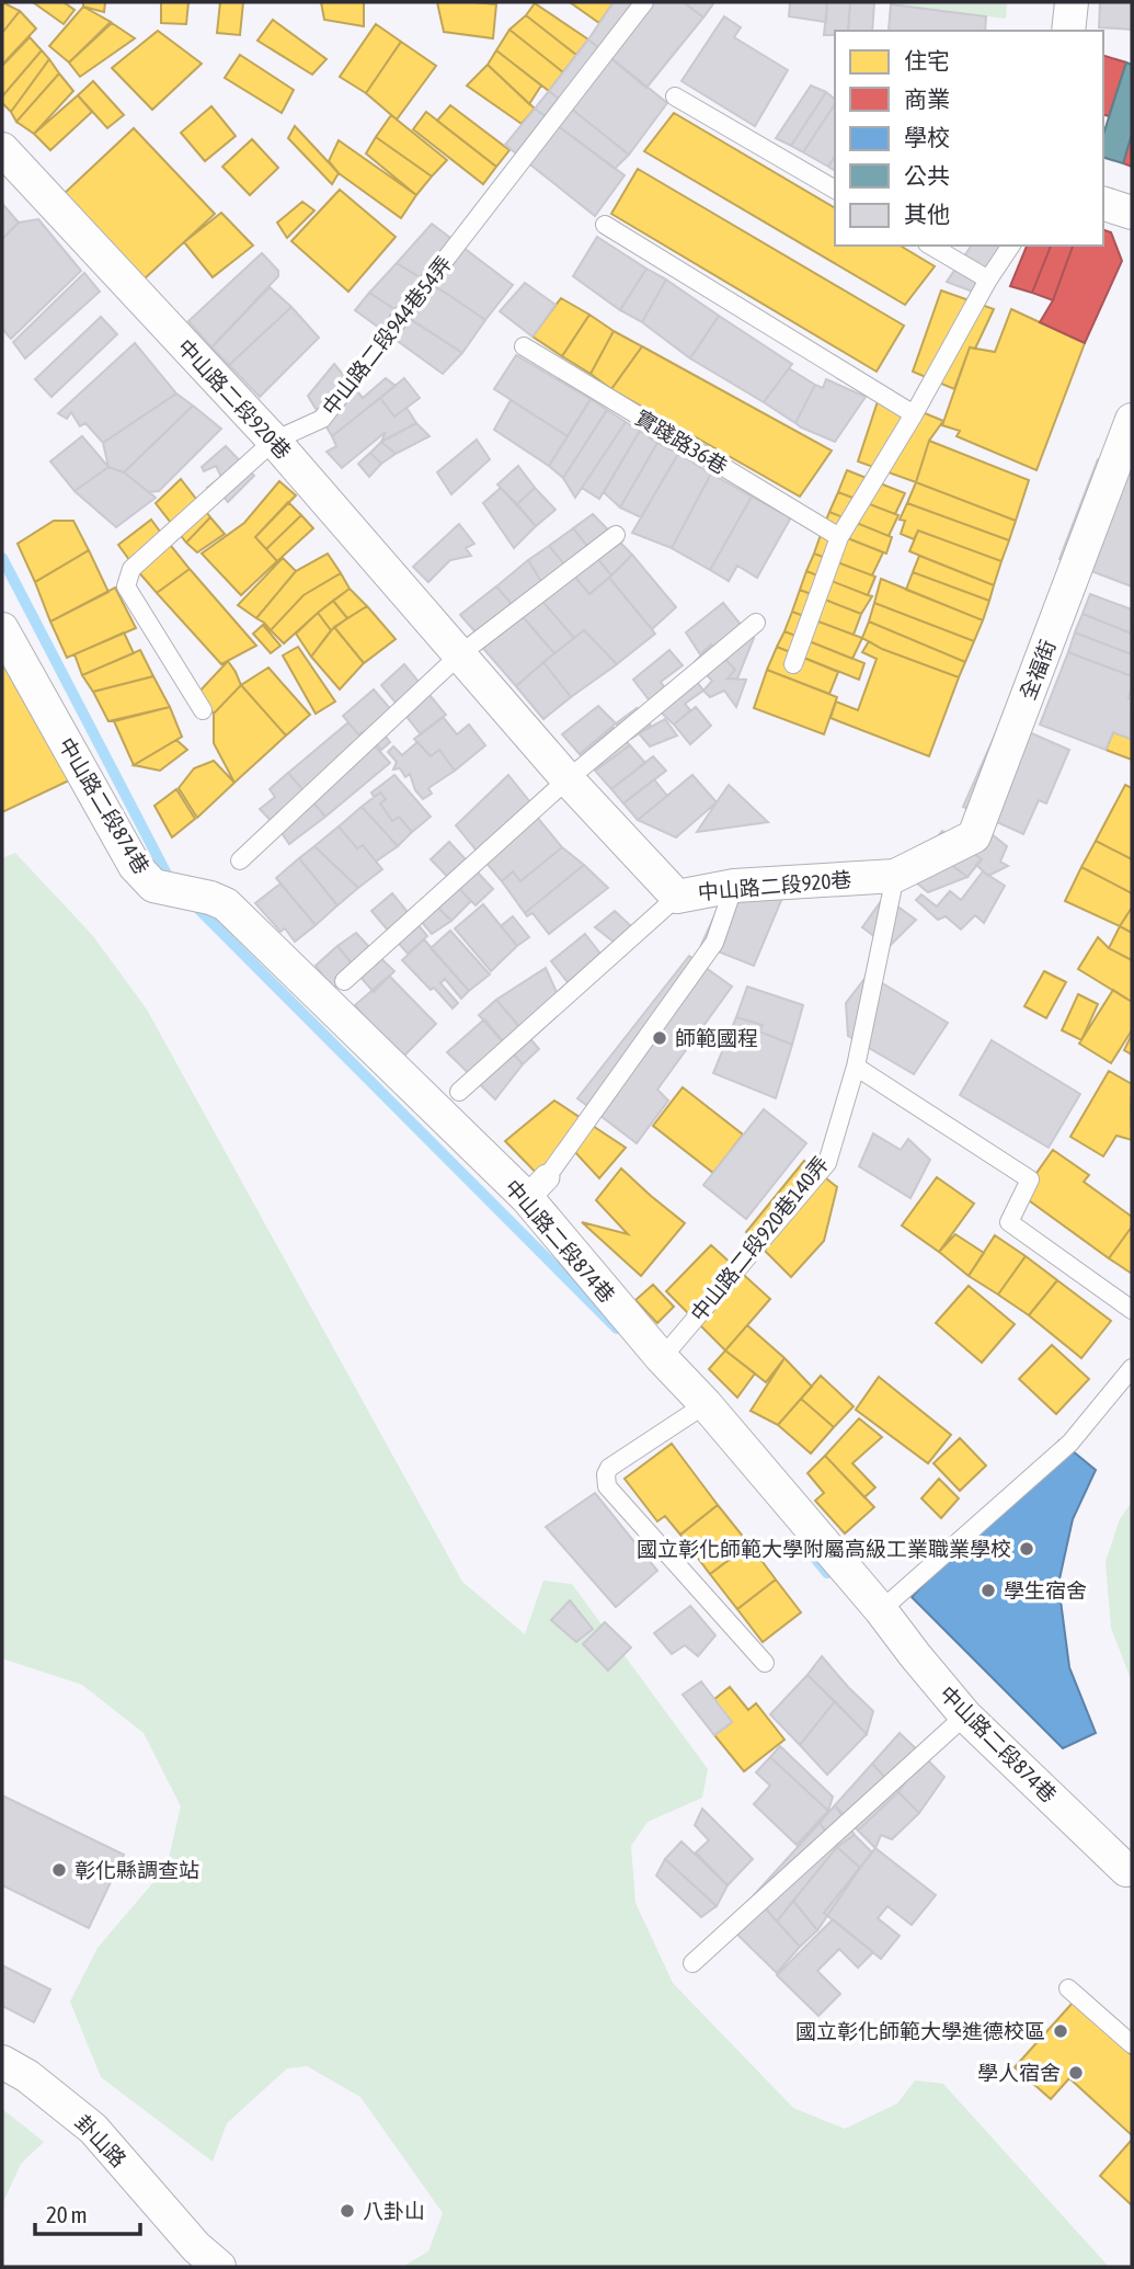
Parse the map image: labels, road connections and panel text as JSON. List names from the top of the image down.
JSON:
{
  "streets": {
    "street": [
      "中山路二段920巷",
      "全福街",
      "中山路二段874巷",
      "卦山路"
    ],
    "lane": ["中山路二段944巷54弄", "實踐路36巷", "中山路二段920巷140弄"]
  },
  "crossings": [
    ["中山路二段944巷54弄", "中山路二段920巷"],
    ["中山路二段920巷", "全福街"],
    ["中山路二段920巷", "中山路二段920巷140弄"],
    ["全福街", "中山路二段920巷140弄"],
    ["中山路二段874巷", "中山路二段920巷140弄"]
  ],
  "places": [
    "師範國程",
    "國立彰化師範大學附屬高級工業職業學校",
    "學生宿舍",
    "彰化縣調查站",
    "國立彰化師範大學進德校區",
    "學人宿舍",
    "八卦山"
  ],
  "legend": [
    "住宅",
    "商業",
    "學校",
    "公共",
    "其他"
  ],
  "scale_bar": "20 m"
}
